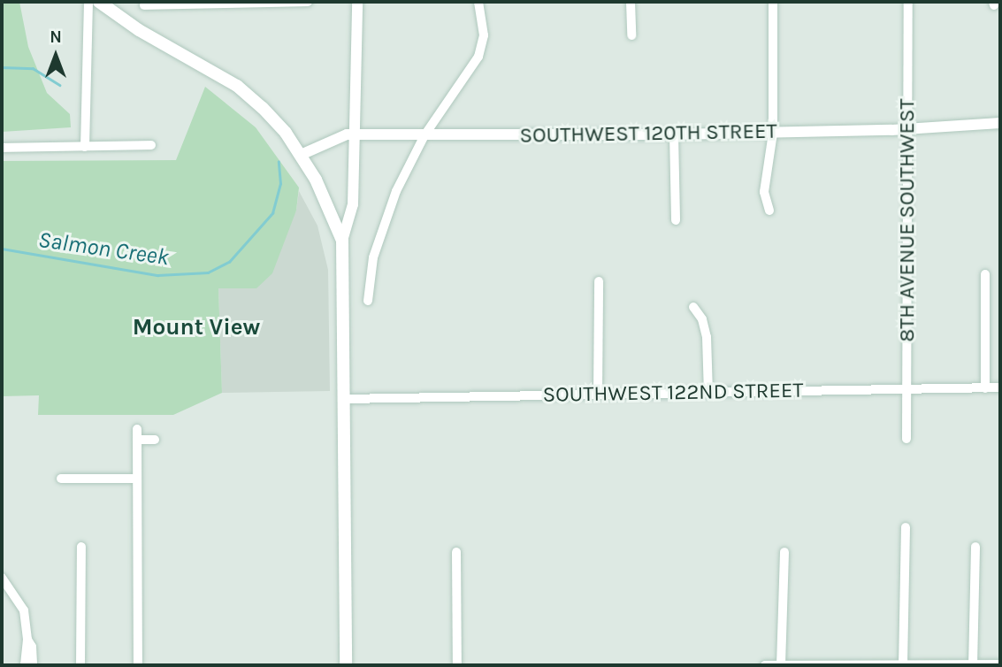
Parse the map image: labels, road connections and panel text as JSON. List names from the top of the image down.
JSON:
{
  "streets": {
    "street": ["SOUTHWEST 120TH STREET", "8TH AVENUE SOUTHWEST", "SOUTHWEST 122ND STREET"]
  },
  "crossings": [
    ["SOUTHWEST 120TH STREET", "8TH AVENUE SOUTHWEST"],
    ["8TH AVENUE SOUTHWEST", "SOUTHWEST 122ND STREET"]
  ],
  "districts": ["Mount View"],
  "water": ["Salmon Creek"],
  "north": "top"
}
